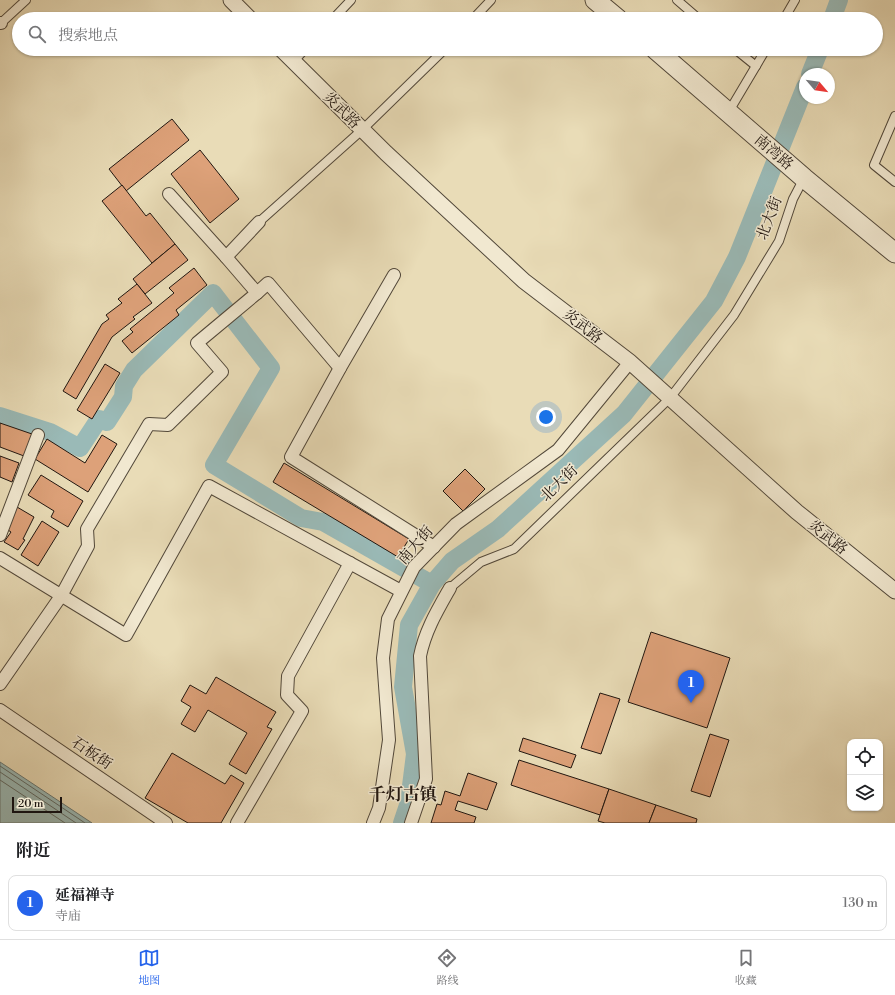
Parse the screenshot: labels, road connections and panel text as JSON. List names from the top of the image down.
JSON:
{
  "streets": {
    "street": [
      "炎武路",
      "南湾路",
      "北大街",
      "南大街",
      "石板街"
    ]
  },
  "crossings": [
    ["炎武路", "北大街"],
    ["炎武路", "南大街"],
    ["南湾路", "北大街"]
  ],
  "districts": ["千灯古镇"],
  "scale_bar": "20 m",
  "north": "bottom right",
  "page": {
    "search": "搜索地点",
    "pins": "1",
    "scale": "20 m",
    "heading": "附近",
    "list": [
      {
        "mark": "1",
        "name": "延福禅寺",
        "note": "寺庙",
        "value": "130 m"
      }
    ],
    "nav": ["地图", "路线", "收藏"]
  }
}
